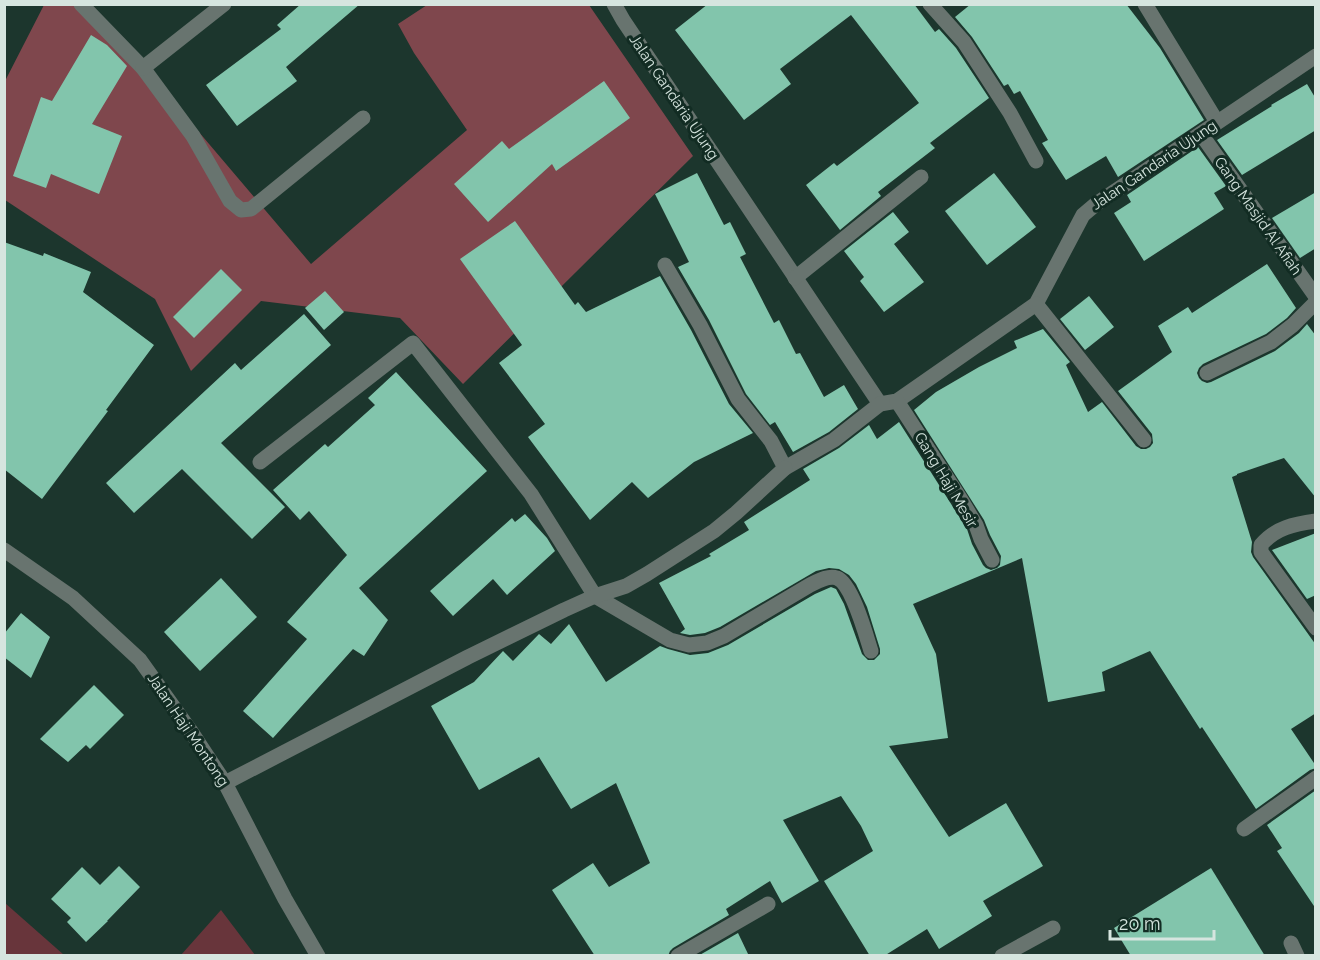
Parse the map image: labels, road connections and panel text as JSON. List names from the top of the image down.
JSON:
{
  "streets": {
    "street": [
      "Jalan Gandaria Ujung",
      "Gang Masjid Al Afiah",
      "Gang Haji Mesir",
      "Jalan Haji Montong"
    ]
  },
  "crossings": [
    ["Jalan Gandaria Ujung", "Gang Masjid Al Afiah"],
    ["Jalan Gandaria Ujung", "Gang Haji Mesir"],
    ["Jalan Gandaria Ujung", "Jalan Haji Montong"]
  ],
  "scale_bar": "20 m"
}
